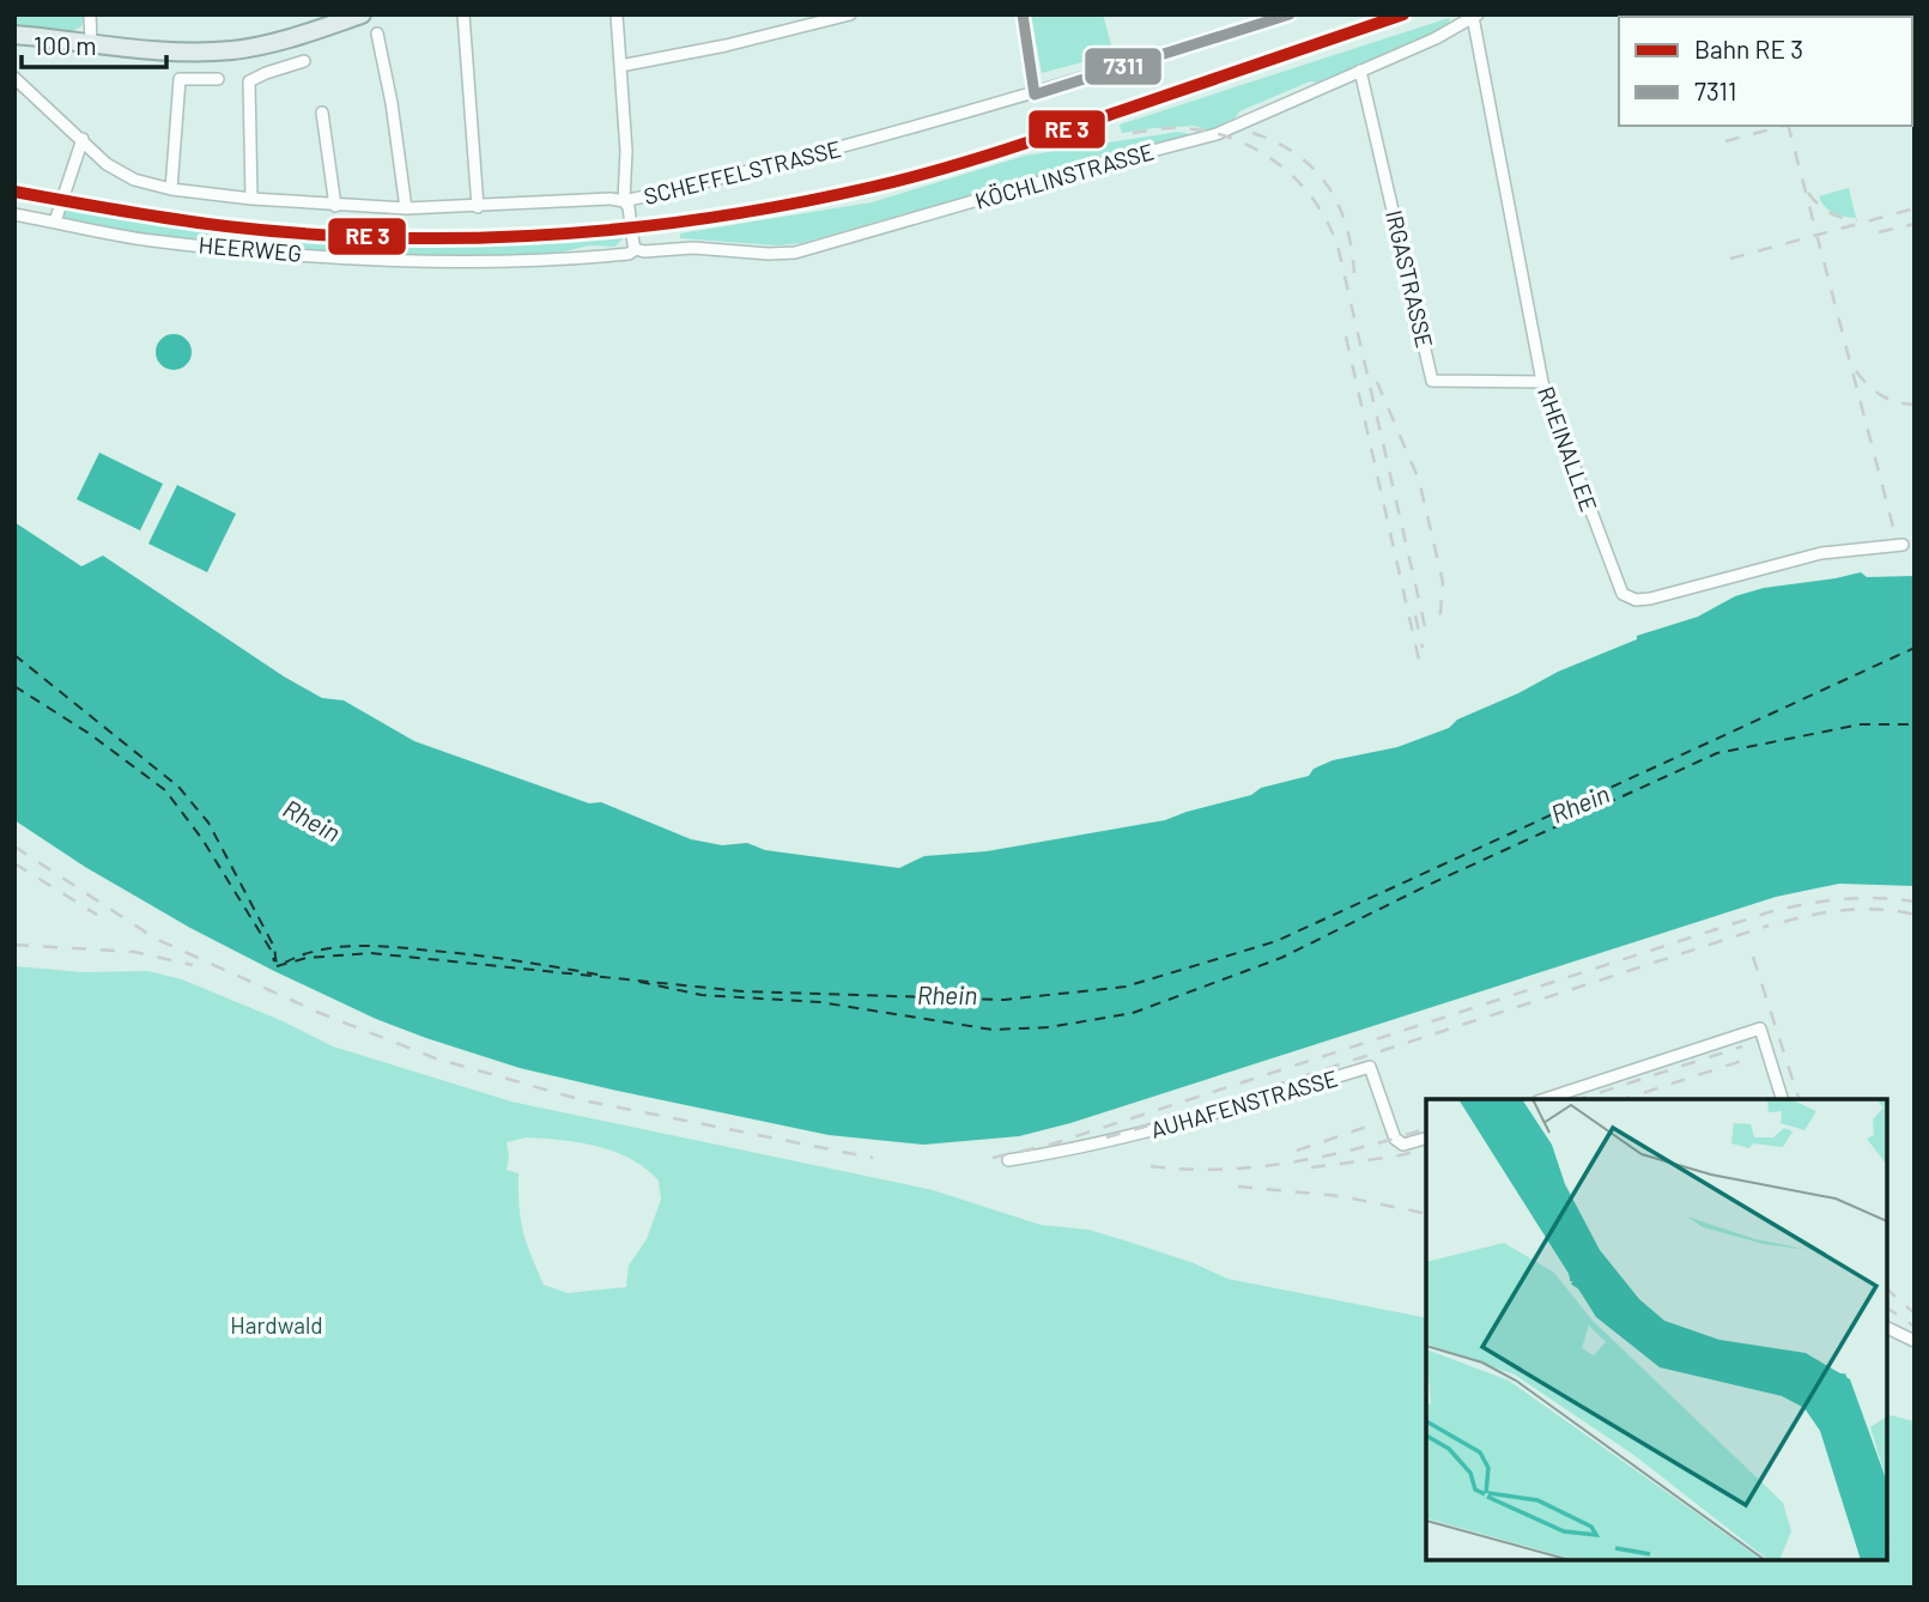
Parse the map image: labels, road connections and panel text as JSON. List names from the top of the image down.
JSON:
{
  "streets": {
    "street": [
      "SCHEFFELSTRASSE",
      "KÖCHLINSTRASSE",
      "HEERWEG",
      "IRGASTRASSE",
      "RHEINALLEE",
      "AUHAFENSTRASSE"
    ]
  },
  "crossings": [
    ["KÖCHLINSTRASSE", "HEERWEG"],
    ["KÖCHLINSTRASSE", "IRGASTRASSE"],
    ["KÖCHLINSTRASSE", "RHEINALLEE"],
    ["IRGASTRASSE", "RHEINALLEE"]
  ],
  "water": ["Rhein"],
  "parks": ["Hardwald"],
  "lines": ["transit line 7311"],
  "legend": ["Bahn RE 3", "7311"],
  "scale_bar": "100 m"
}
